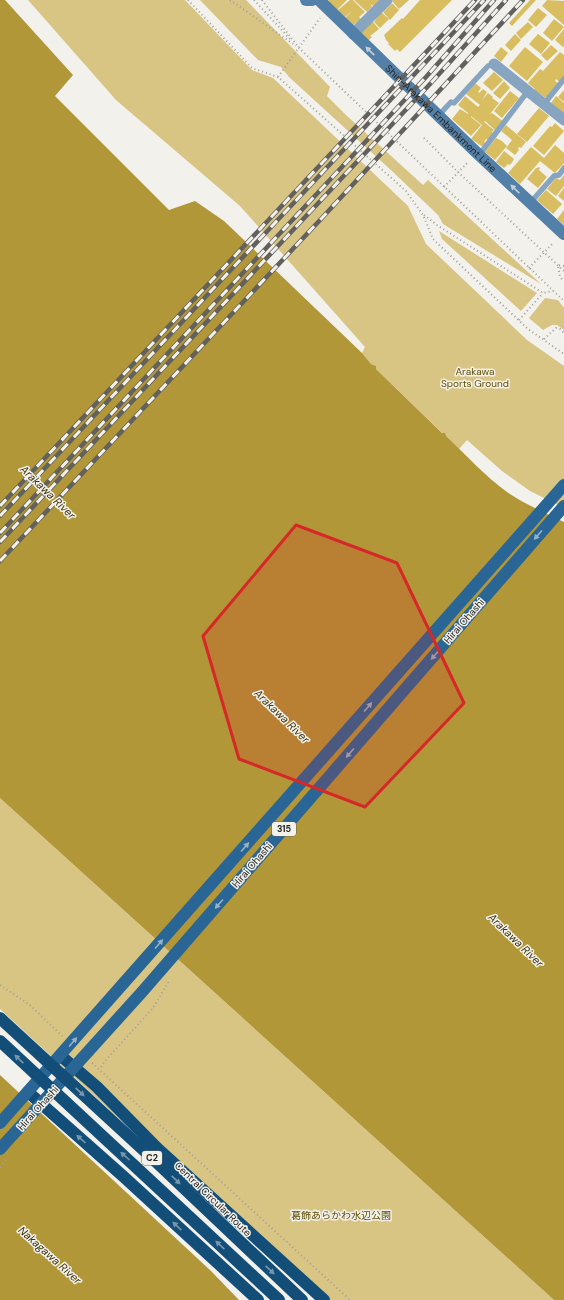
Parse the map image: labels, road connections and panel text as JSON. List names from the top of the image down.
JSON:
{
  "streets": {
    "highway": ["C2", "Central Circular Route"],
    "main road": ["Shin-Arakawa Embankment Line", "Hirai Ohashi", "315"]
  },
  "one_way": ["Shin-Arakawa Embankment Line"],
  "water": ["Arakawa River", "Nakagawa River"],
  "parks": ["Arakawa Sports Ground", "葛飾あらかわ水辺公園"]
}
